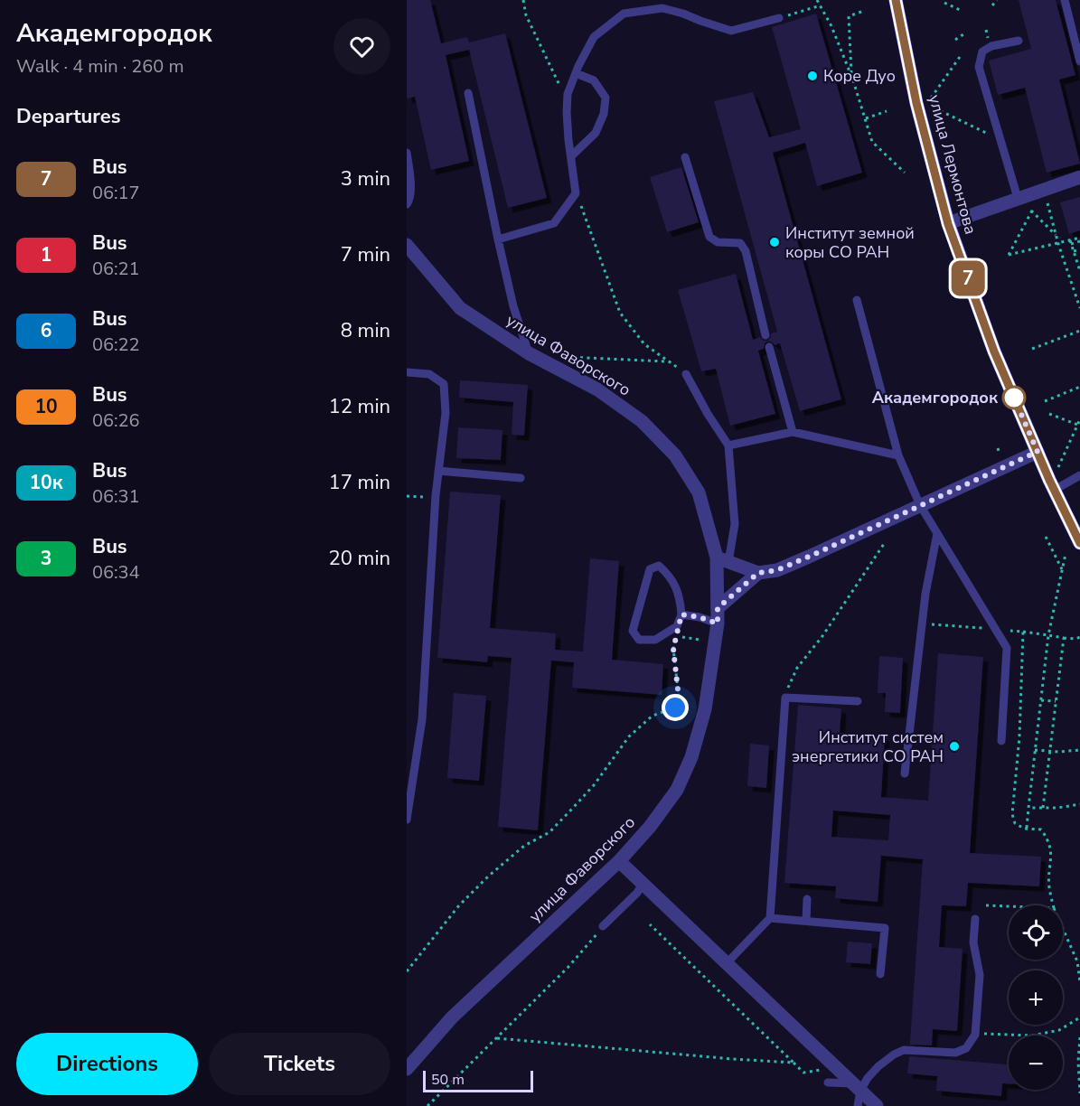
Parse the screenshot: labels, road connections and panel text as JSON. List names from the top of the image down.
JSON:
{
  "streets": {
    "main road": ["улица Лермонтова"],
    "street": ["улица Фаворского"]
  },
  "places": [
    "Коре Дуо",
    "Институт земной коры СО РАН",
    "Академгородок",
    "Институт систем энергетики СО РАН"
  ],
  "lines": ["bus line 7"],
  "scale_bar": "50 m",
  "page": {
    "heading": [
      ["Академгородок", "Walk · 4 min · 260 m"],
      "Departures"
    ],
    "on_map": "7",
    "list": [
      {
        "mark": "7",
        "name": "Bus",
        "note": "06:17",
        "value": "3 min"
      },
      {
        "mark": "1",
        "name": "Bus",
        "note": "06:21",
        "value": "7 min"
      },
      {
        "mark": "6",
        "name": "Bus",
        "note": "06:22",
        "value": "8 min"
      },
      {
        "mark": "10",
        "name": "Bus",
        "note": "06:26",
        "value": "12 min"
      },
      {
        "mark": "10к",
        "name": "Bus",
        "note": "06:31",
        "value": "17 min"
      },
      {
        "mark": "3",
        "name": "Bus",
        "note": "06:34",
        "value": "20 min"
      }
    ],
    "map_buttons": ["+", "−"],
    "buttons": ["Directions", "Tickets"],
    "scale": "50 m"
  }
}
